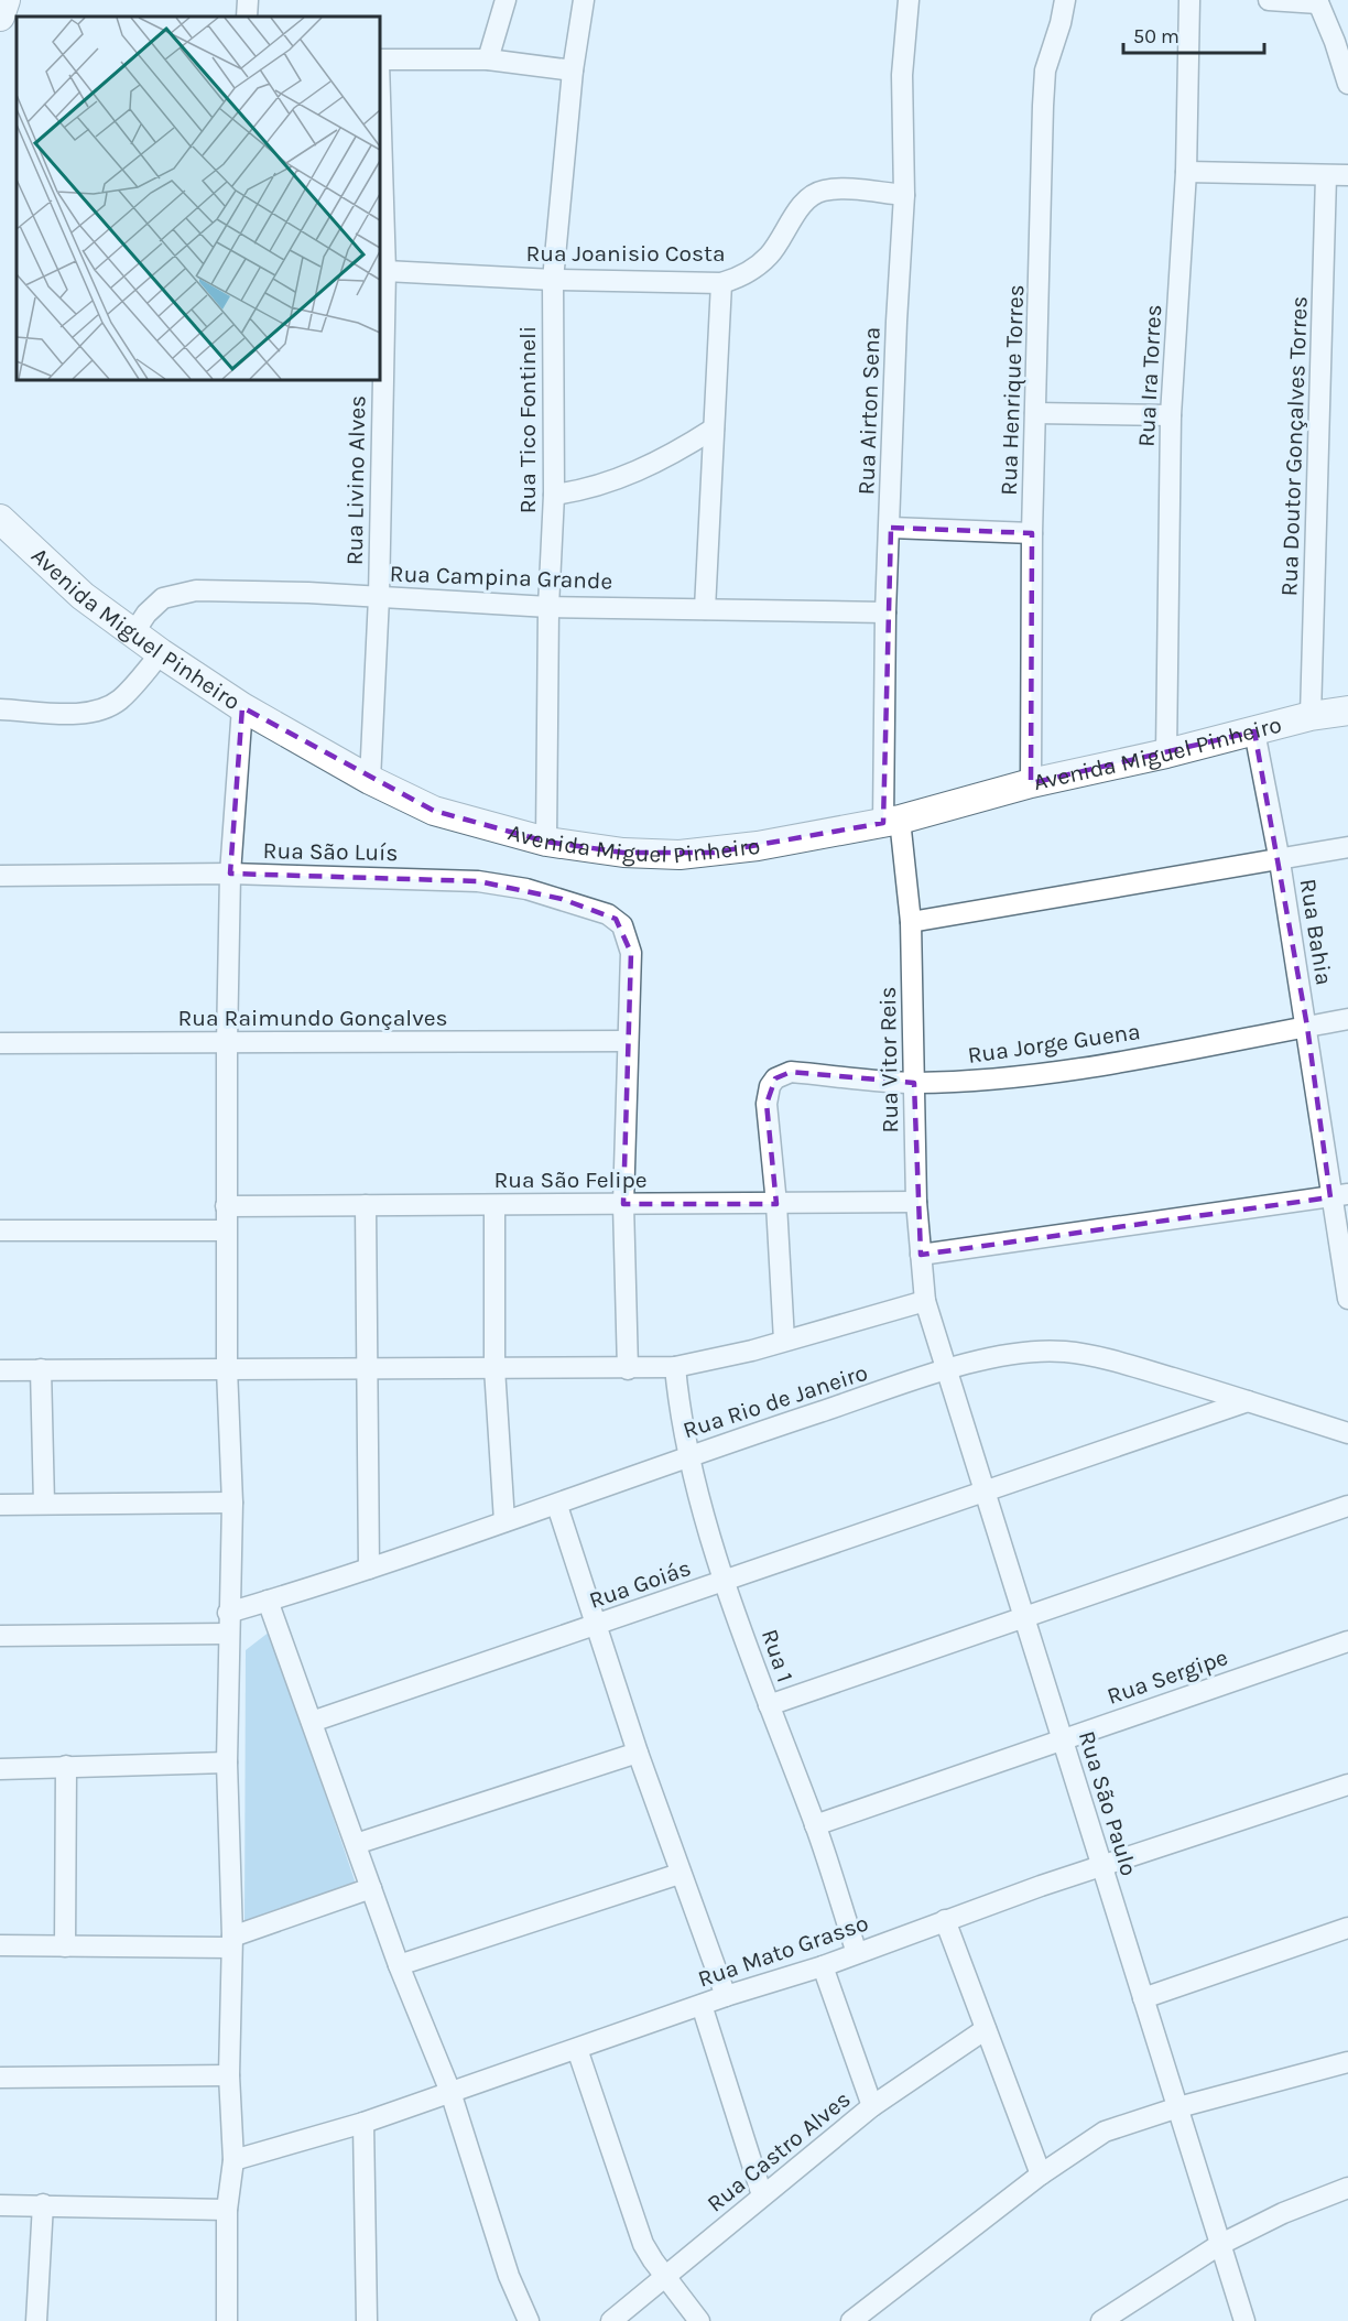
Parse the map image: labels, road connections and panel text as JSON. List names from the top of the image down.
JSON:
{
  "streets": {
    "street": [
      "Rua Joanisio Costa",
      "Rua Ira Torres",
      "Rua Henrique Torres",
      "Rua Airton Sena",
      "Rua Tico Fontineli",
      "Rua Doutor Gonçalves Torres",
      "Rua Livino Alves",
      "Rua Campina Grande",
      "Avenida Miguel Pinheiro",
      "Rua São Luís",
      "Rua Bahia",
      "Rua Raimundo Gonçalves",
      "Rua Jorge Guena",
      "Rua Vitor Reis",
      "Rua São Felipe",
      "Rua Rio de Janeiro",
      "Rua Goiás",
      "Rua 1",
      "Rua Sergipe",
      "Rua São Paulo",
      "Rua Mato Grasso",
      "Rua Castro Alves"
    ]
  },
  "crossings": [
    ["Rua Joanisio Costa", "Rua Airton Sena"],
    ["Rua Joanisio Costa", "Rua Tico Fontineli"],
    ["Rua Joanisio Costa", "Rua Livino Alves"],
    ["Rua Ira Torres", "Avenida Miguel Pinheiro"],
    ["Rua Henrique Torres", "Avenida Miguel Pinheiro"],
    ["Rua Airton Sena", "Rua Campina Grande"],
    ["Rua Airton Sena", "Avenida Miguel Pinheiro"],
    ["Rua Airton Sena", "Rua Vitor Reis"],
    ["Rua Tico Fontineli", "Rua Campina Grande"],
    ["Rua Tico Fontineli", "Avenida Miguel Pinheiro"],
    ["Rua Doutor Gonçalves Torres", "Avenida Miguel Pinheiro"],
    ["Rua Livino Alves", "Rua Campina Grande"],
    ["Rua Livino Alves", "Avenida Miguel Pinheiro"],
    ["Rua Campina Grande", "Avenida Miguel Pinheiro"],
    ["Avenida Miguel Pinheiro", "Rua Bahia"],
    ["Avenida Miguel Pinheiro", "Rua Vitor Reis"],
    ["Rua São Luís", "Rua Raimundo Gonçalves"],
    ["Rua Bahia", "Rua Jorge Guena"],
    ["Rua Jorge Guena", "Rua Vitor Reis"],
    ["Rua Jorge Guena", "Rua São Felipe"],
    ["Rua Vitor Reis", "Rua São Felipe"],
    ["Rua Vitor Reis", "Rua São Paulo"],
    ["Rua Rio de Janeiro", "Rua Goiás"],
    ["Rua Rio de Janeiro", "Rua 1"],
    ["Rua Rio de Janeiro", "Rua São Paulo"],
    ["Rua Goiás", "Rua 1"],
    ["Rua Goiás", "Rua São Paulo"],
    ["Rua 1", "Rua Sergipe"],
    ["Rua 1", "Rua Mato Grasso"],
    ["Rua Sergipe", "Rua São Paulo"],
    ["Rua São Paulo", "Rua Mato Grasso"]
  ],
  "scale_bar": "50 m"
}
